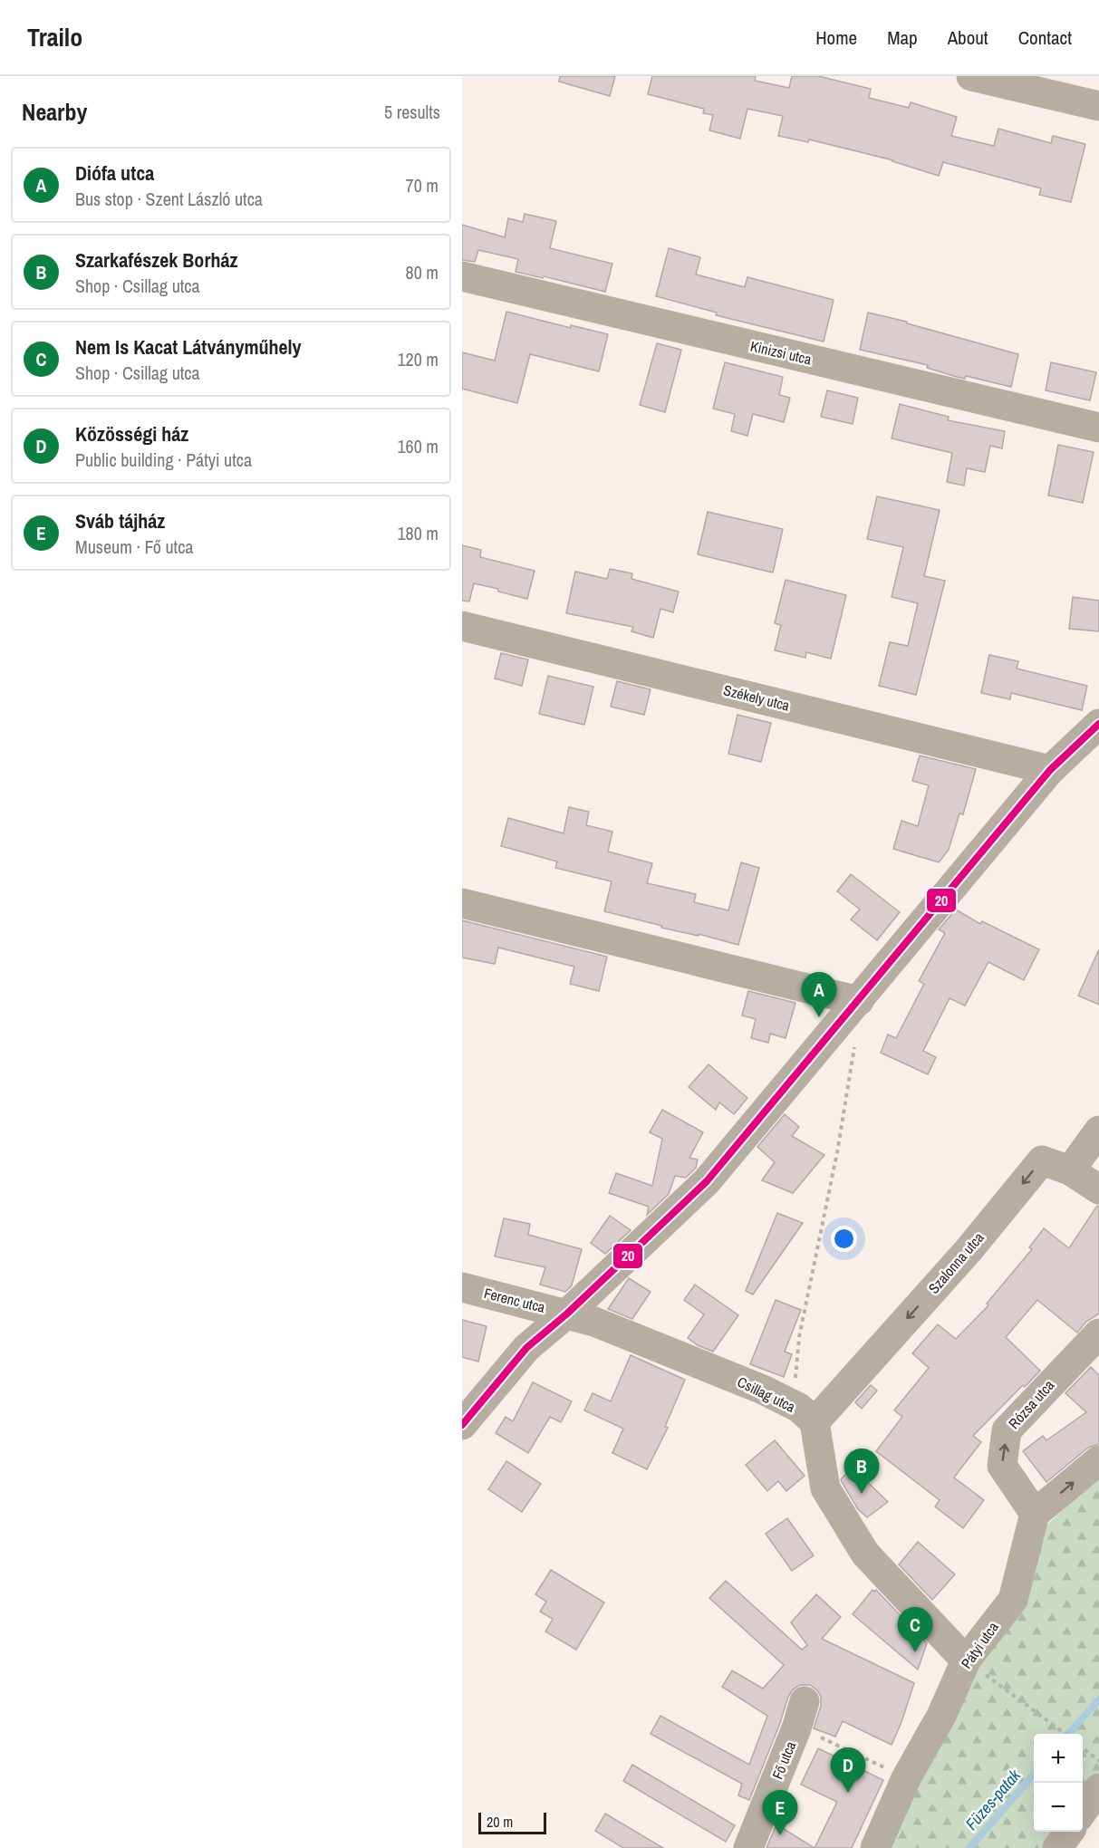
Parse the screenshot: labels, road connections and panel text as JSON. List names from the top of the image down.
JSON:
{
  "streets": {
    "street": [
      "Kinizsi utca",
      "Székely utca",
      "Szalonna utca",
      "Ferenc utca",
      "Csillag utca",
      "Rózsa utca",
      "Pátyi utca",
      "Fő utca"
    ]
  },
  "crossings": [
    ["Szalonna utca", "Csillag utca"],
    ["Ferenc utca", "Csillag utca"],
    ["Rózsa utca", "Pátyi utca"]
  ],
  "one_way": ["Rózsa utca"],
  "water": ["Füzes-patak"],
  "lines": ["transit line 20"],
  "scale_bar": "20 m",
  "page": {
    "header": "Trailo",
    "nav": [
      "Home",
      "Map",
      "About",
      "Contact"
    ],
    "heading": ["Nearby", "5 results"],
    "list": [
      {
        "mark": "A",
        "name": "Diófa utca",
        "note": "Bus stop · Szent László utca",
        "value": "70 m"
      },
      {
        "mark": "B",
        "name": "Szarkafészek Borház",
        "note": "Shop · Csillag utca",
        "value": "80 m"
      },
      {
        "mark": "C",
        "name": "Nem Is Kacat Látványműhely",
        "note": "Shop · Csillag utca",
        "value": "120 m"
      },
      {
        "mark": "D",
        "name": "Közösségi ház",
        "note": "Public building · Pátyi utca",
        "value": "160 m"
      },
      {
        "mark": "E",
        "name": "Sváb tájház",
        "note": "Museum · Fő utca",
        "value": "180 m"
      }
    ],
    "pins": [
      "A",
      "B",
      "C",
      "D",
      "E"
    ],
    "map_buttons": ["+", "−"],
    "scale": "20 m"
  }
}
